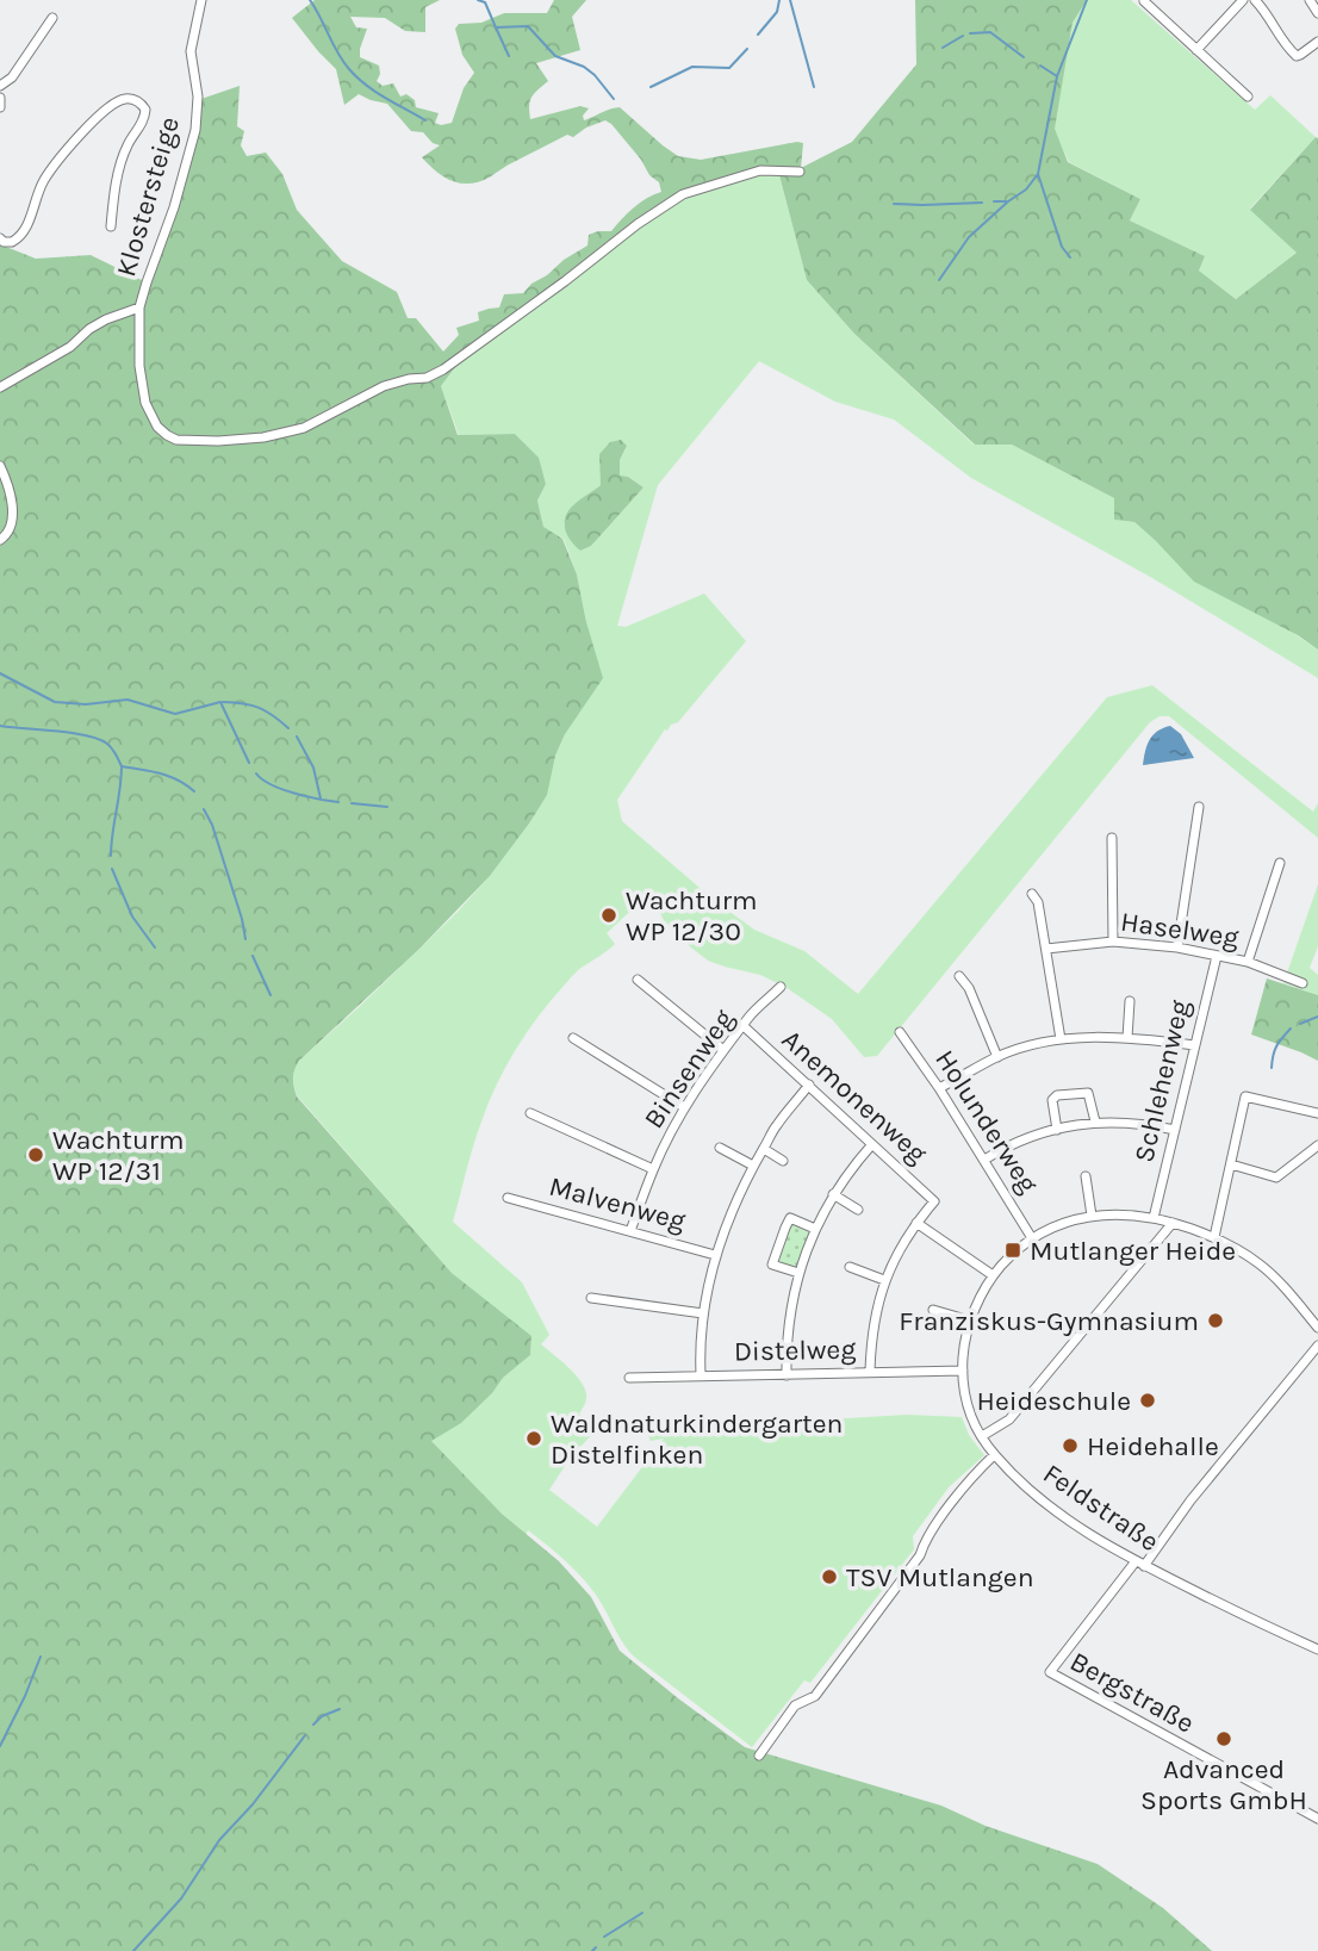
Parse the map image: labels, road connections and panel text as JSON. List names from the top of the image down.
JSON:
{
  "streets": {
    "street": [
      "Klostersteige",
      "Haselweg",
      "Binsenweg",
      "Schlehenweg",
      "Anemonenweg",
      "Holunderweg",
      "Malvenweg",
      "Distelweg",
      "Feldstraße",
      "Bergstraße"
    ]
  },
  "crossings": [
    ["Haselweg", "Schlehenweg"],
    ["Binsenweg", "Anemonenweg"],
    ["Binsenweg", "Malvenweg"],
    ["Schlehenweg", "Feldstraße"],
    ["Holunderweg", "Feldstraße"],
    ["Distelweg", "Feldstraße"],
    ["Feldstraße", "Bergstraße"]
  ],
  "places": {
    "other": [
      "Wachturm WP 12/30",
      "Wachturm WP 12/31",
      "Franziskus-Gymnasium",
      "Heideschule",
      "Waldnaturkindergarten Distelfinken",
      "Heidehalle",
      "TSV Mutlangen",
      "Advanced Sports GmbH"
    ],
    "transit": ["Mutlanger Heide"]
  }
}
